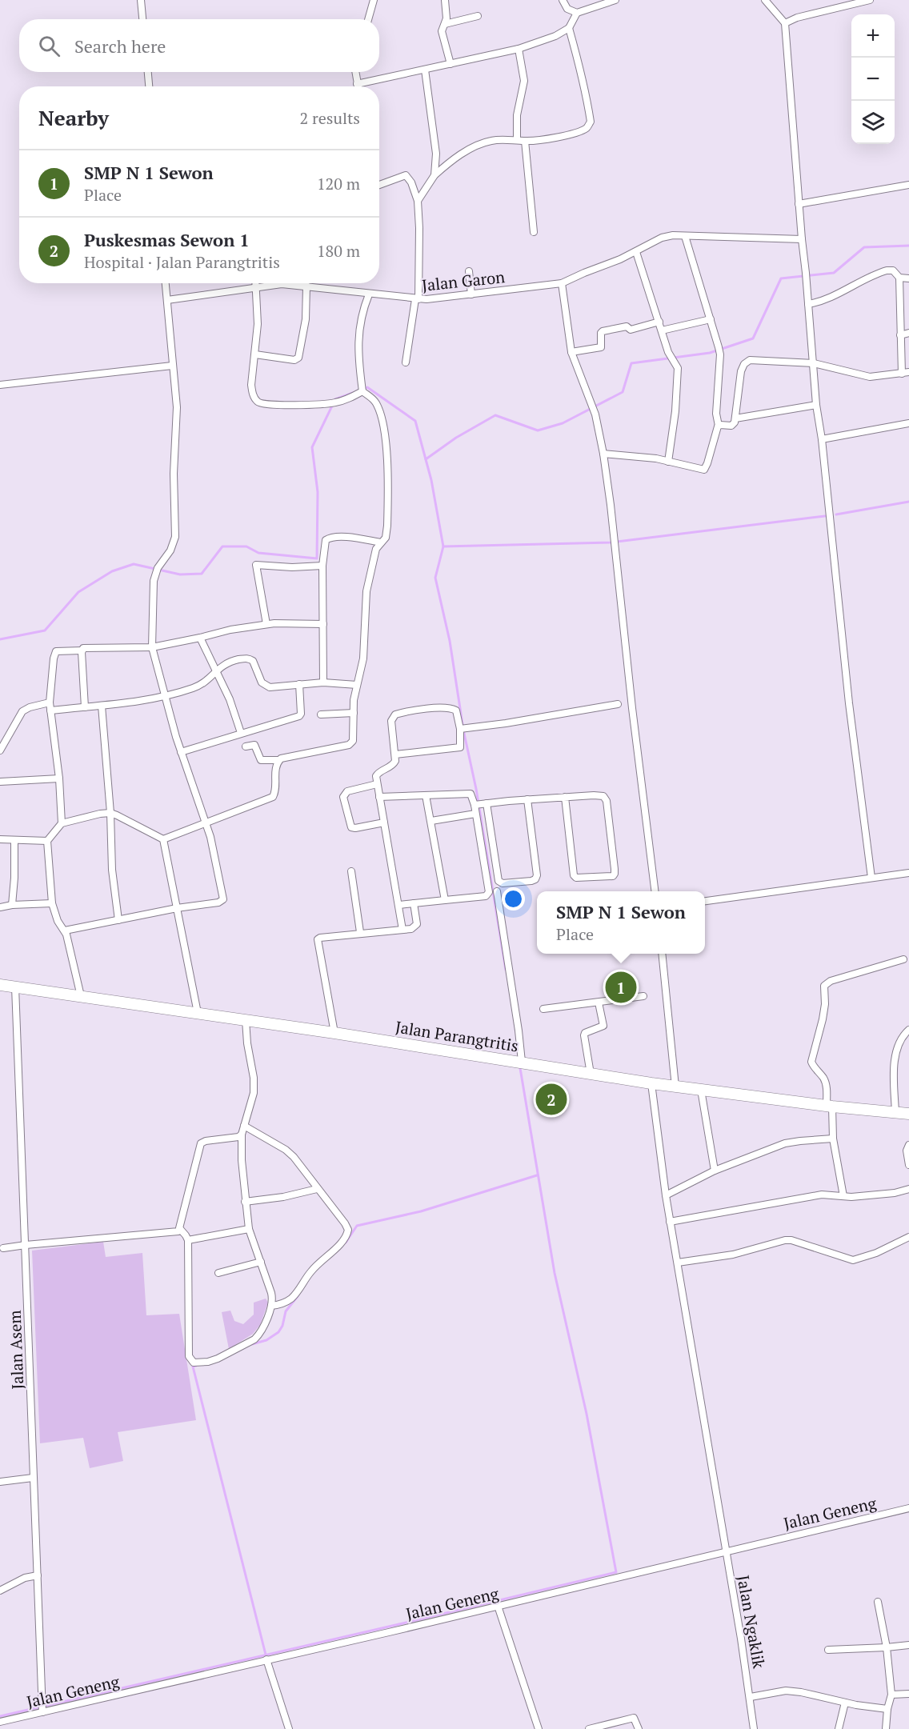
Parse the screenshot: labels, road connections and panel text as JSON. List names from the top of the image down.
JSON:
{
  "streets": {
    "main road": ["Jalan Parangtritis"],
    "street": [
      "Jalan Garon",
      "Jalan Asem",
      "Jalan Geneng",
      "Jalan Ngaklik"
    ]
  },
  "crossings": [
    ["Jalan Parangtritis", "Jalan Asem"],
    ["Jalan Parangtritis", "Jalan Ngaklik"],
    ["Jalan Asem", "Jalan Geneng"],
    ["Jalan Geneng", "Jalan Ngaklik"]
  ],
  "page": {
    "map_buttons": ["+", "−"],
    "search": "Search here",
    "heading": ["Nearby", "2 results"],
    "list": [
      {
        "mark": "1",
        "name": "SMP N 1 Sewon",
        "note": "Place",
        "value": "120 m"
      },
      {
        "mark": "2",
        "name": "Puskesmas Sewon 1",
        "note": "Hospital · Jalan Parangtritis",
        "value": "180 m"
      }
    ],
    "popup": ["SMP N 1 Sewon", "Place"],
    "pins": ["1", "2"]
  }
}
